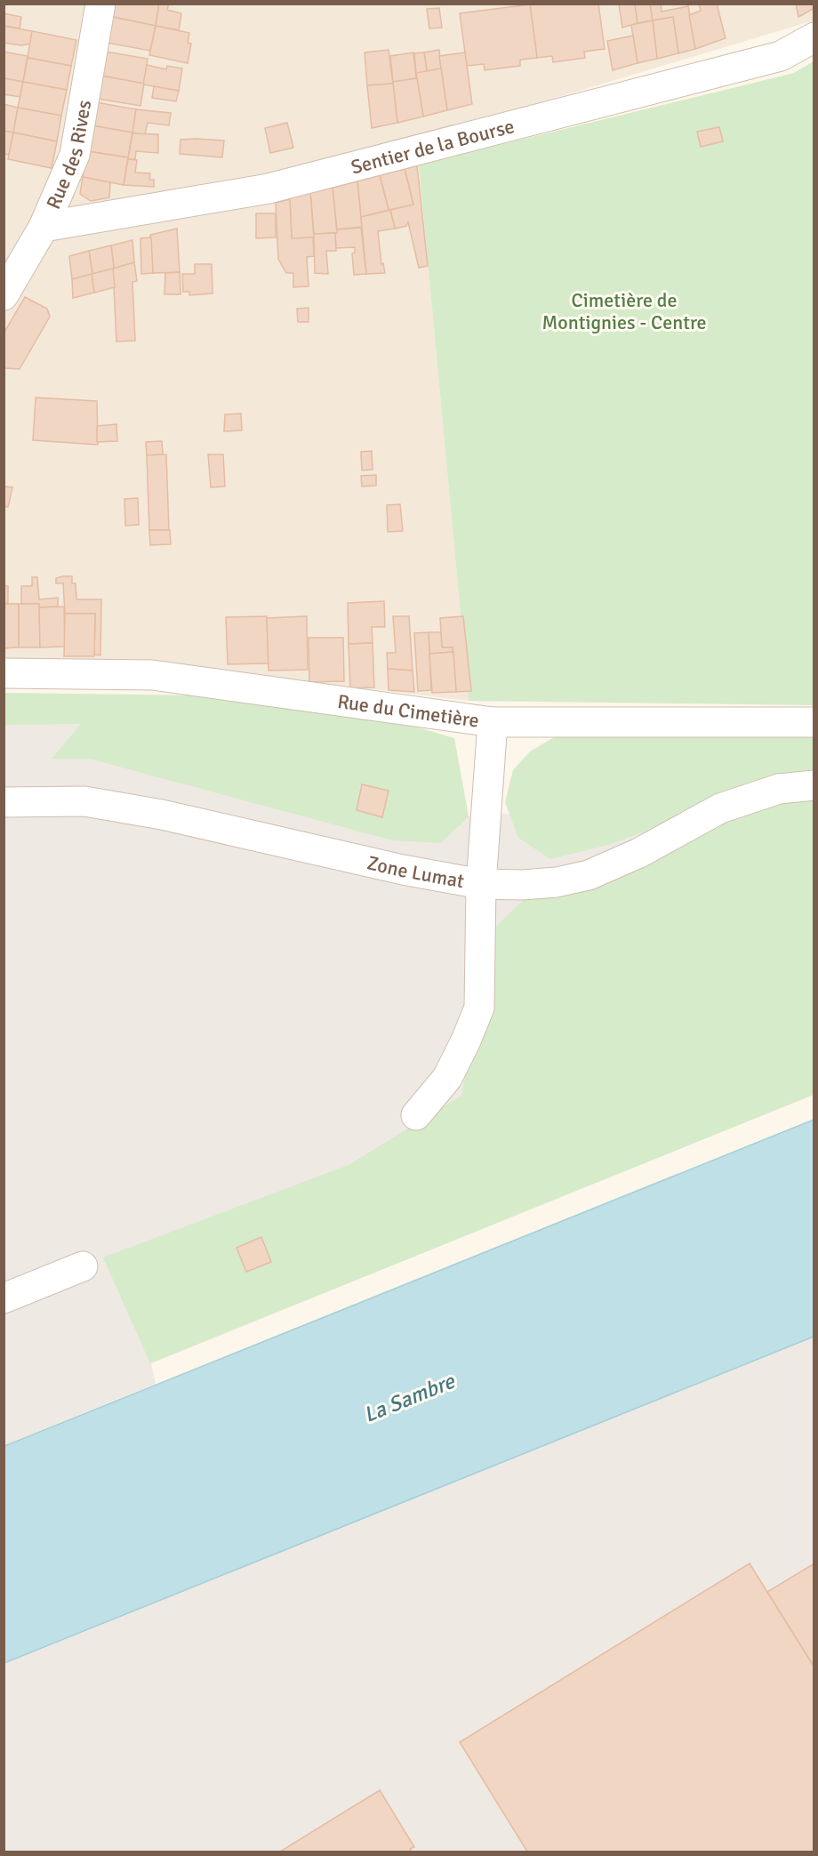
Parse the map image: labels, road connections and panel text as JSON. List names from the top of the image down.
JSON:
{
  "streets": {
    "street": [
      "Sentier de la Bourse",
      "Rue des Rives",
      "Rue du Cimetière",
      "Zone Lumat"
    ]
  },
  "crossings": [
    ["Sentier de la Bourse", "Rue des Rives"]
  ],
  "water": ["La Sambre"],
  "parks": ["Cimetière de Montignies - Centre"]
}
